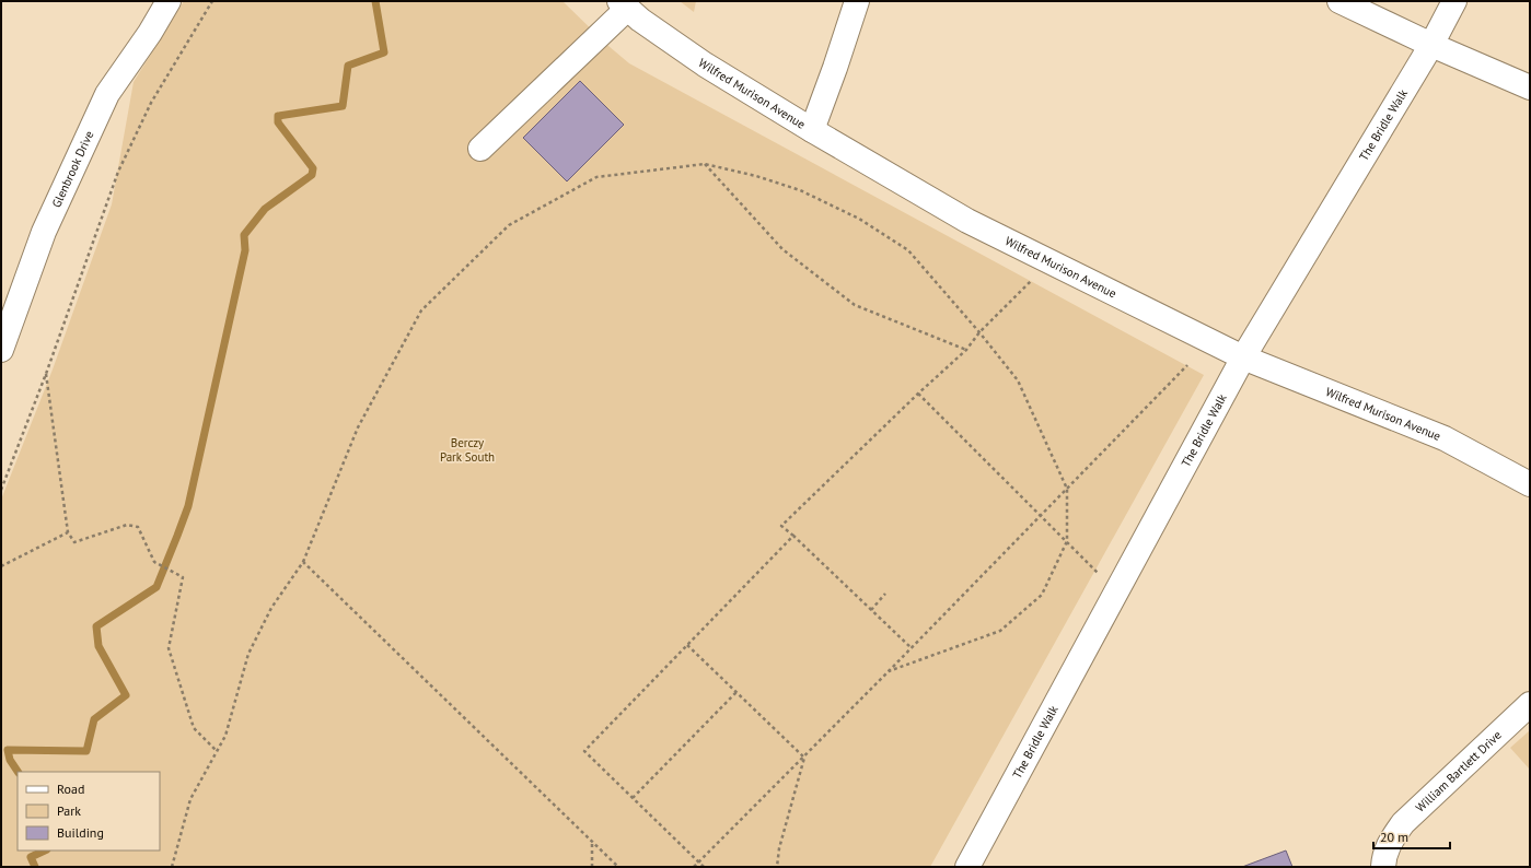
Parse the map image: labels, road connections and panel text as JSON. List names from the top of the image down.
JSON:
{
  "streets": {
    "street": [
      "Wilfred Murison Avenue",
      "The Bridle Walk",
      "Glenbrook Drive",
      "William Bartlett Drive"
    ]
  },
  "crossings": [
    ["Wilfred Murison Avenue", "The Bridle Walk"]
  ],
  "parks": ["Berczy Park South"],
  "legend": ["Road", "Park", "Building"],
  "scale_bar": "20 m"
}
